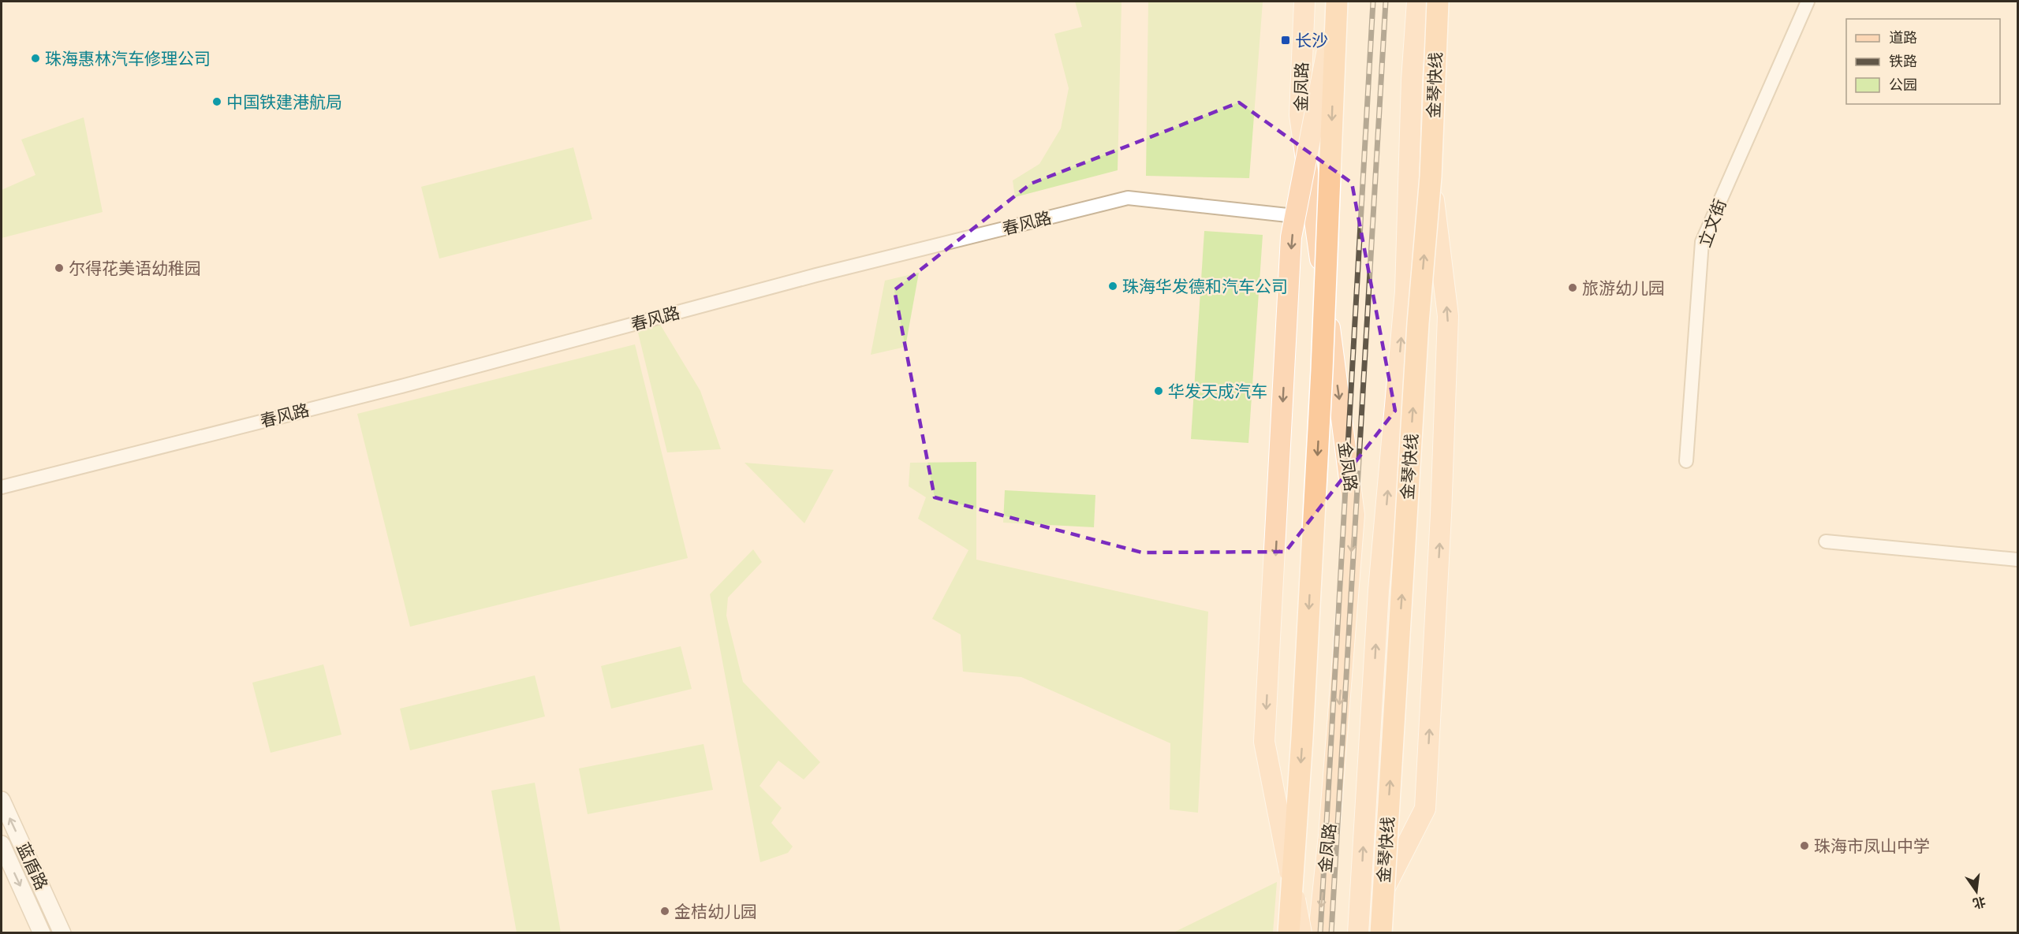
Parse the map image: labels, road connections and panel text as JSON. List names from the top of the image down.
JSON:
{
  "streets": {
    "highway": ["金琴快线"],
    "main road": ["金凤路"],
    "street": ["春风路", "立文街", "蓝盾路"]
  },
  "crossings": [
    ["金凤路", "春风路"]
  ],
  "places": {
    "transit": ["长沙"],
    "other": [
      "珠海惠林汽车修理公司",
      "中国铁建港航局",
      "尔得花美语幼稚园",
      "珠海华发德和汽车公司",
      "旅游幼儿园",
      "华发天成汽车",
      "珠海市凤山中学",
      "金桔幼儿园"
    ]
  },
  "legend": ["道路", "铁路", "公园"],
  "north": "bottom"
}
